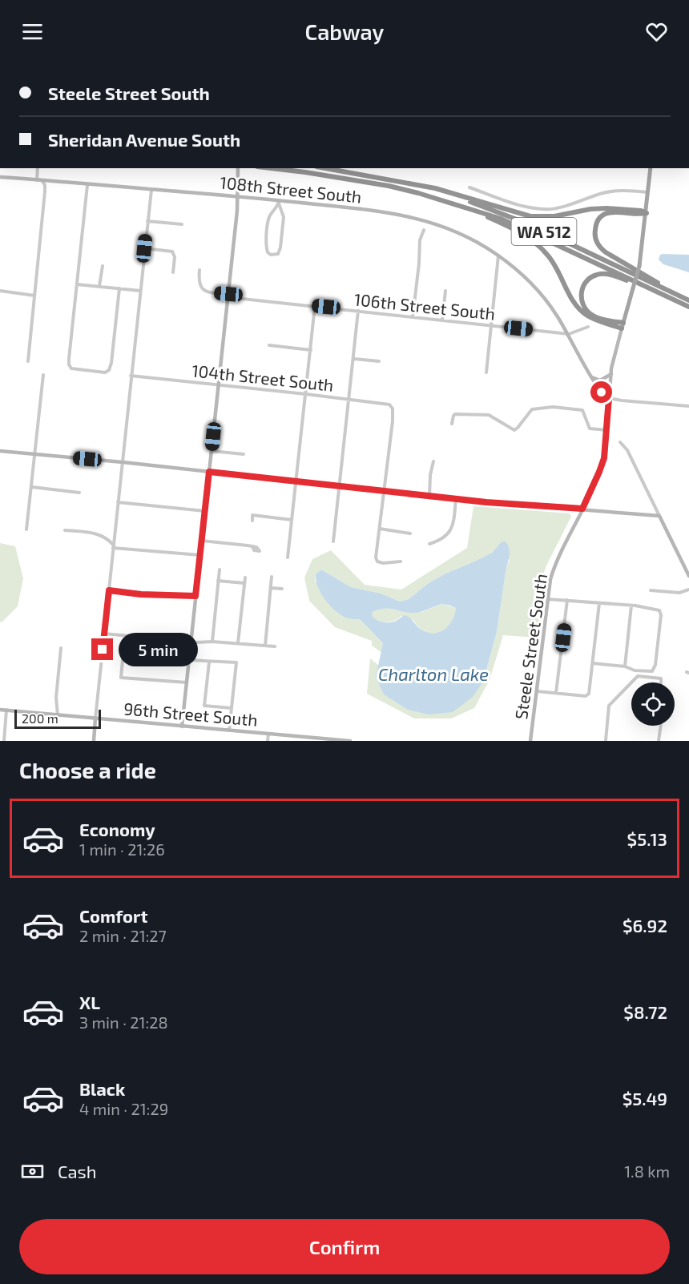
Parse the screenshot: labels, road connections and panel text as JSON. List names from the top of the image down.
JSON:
{
  "streets": {
    "highway": ["WA 512"],
    "main road": ["Steele Street South"],
    "street": [
      "108th Street South",
      "106th Street South",
      "104th Street South",
      "96th Street South"
    ]
  },
  "crossings": [
    ["108th Street South", "106th Street South"],
    ["108th Street South", "Steele Street South"]
  ],
  "water": ["Charlton Lake"],
  "scale_bar": "200 m",
  "page": {
    "header": "Cabway",
    "banner": ["Steele Street South", "Sheridan Avenue South"],
    "bubble": "5 min",
    "scale": "200 m",
    "heading": "Choose a ride",
    "list": [
      {
        "name": "Economy",
        "note": "1 min · 21:26",
        "value": "$5.13"
      },
      {
        "name": "Comfort",
        "note": "2 min · 21:27",
        "value": "$6.92"
      },
      {
        "name": "XL",
        "note": "3 min · 21:28",
        "value": "$8.72"
      },
      {
        "name": "Black",
        "note": "4 min · 21:29",
        "value": "$5.49"
      }
    ],
    "pay": ["Cash", "1.8 km"],
    "buttons": "Confirm"
  }
}
